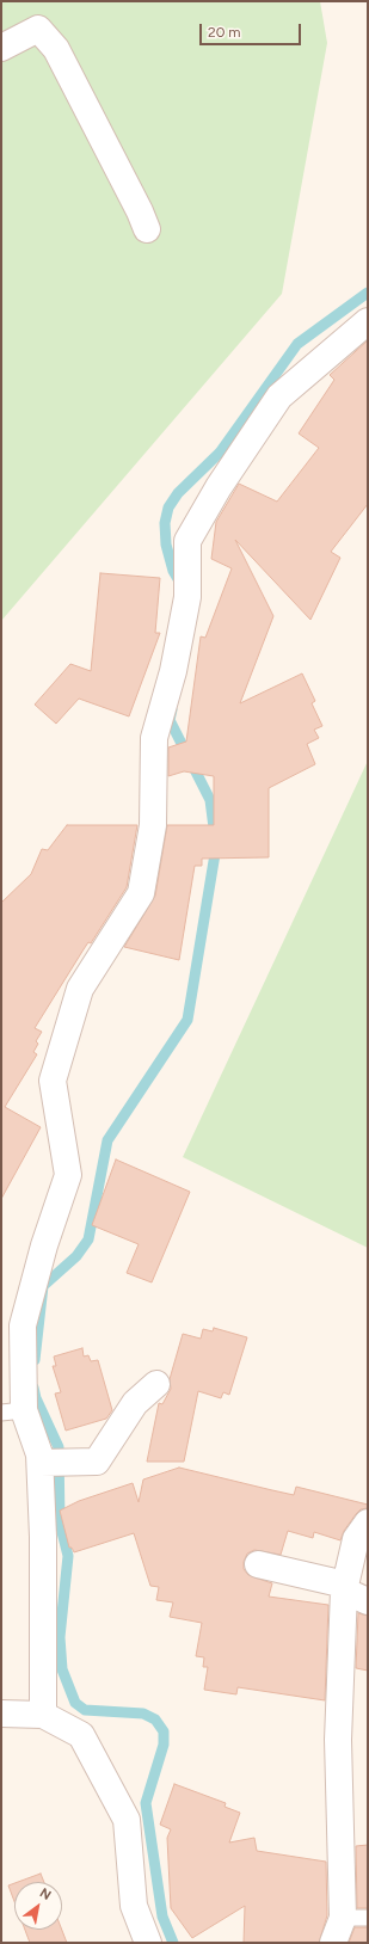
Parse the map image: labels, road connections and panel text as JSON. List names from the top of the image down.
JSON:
{
  "scale_bar": "20 m",
  "north": "top right"
}
